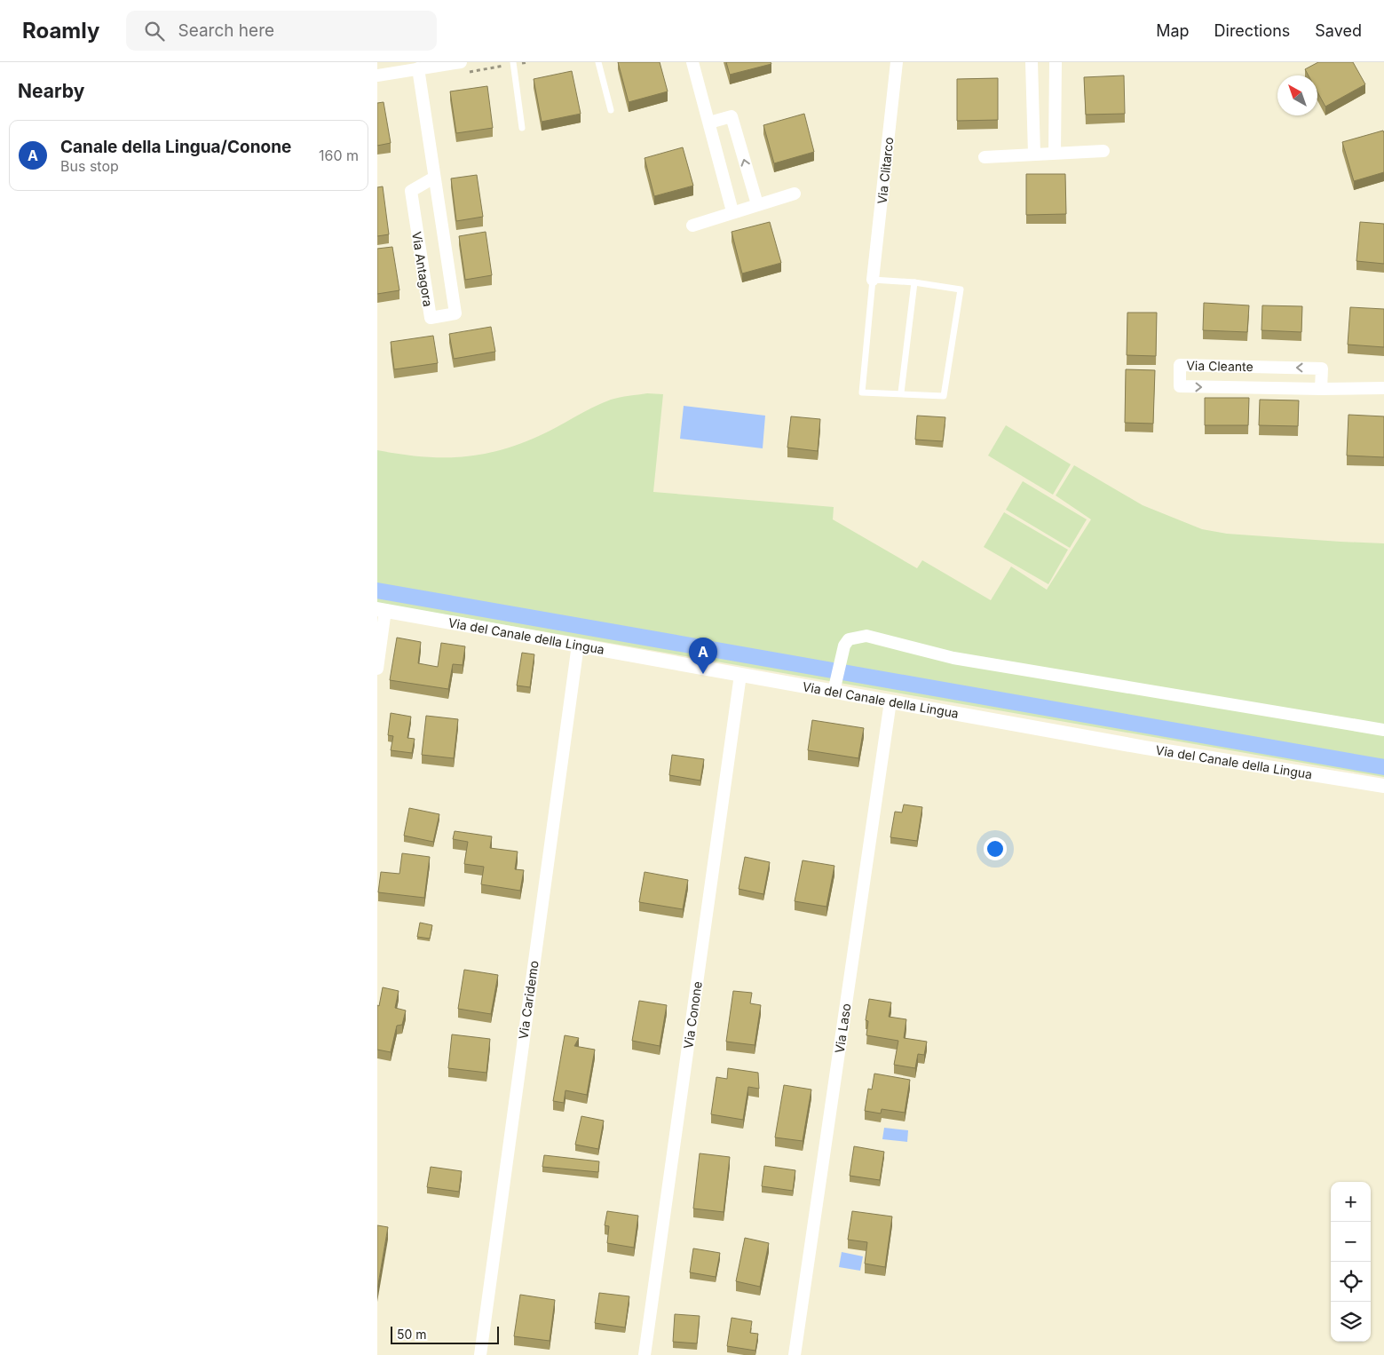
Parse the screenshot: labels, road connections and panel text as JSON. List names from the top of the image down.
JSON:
{
  "streets": {
    "street": [
      "Via Clitarco",
      "Via Antagora",
      "Via Cleante",
      "Via del Canale della Lingua",
      "Via Caridemo",
      "Via Conone",
      "Via Laso"
    ]
  },
  "crossings": [
    ["Via del Canale della Lingua", "Via Caridemo"],
    ["Via del Canale della Lingua", "Via Conone"],
    ["Via del Canale della Lingua", "Via Laso"]
  ],
  "scale_bar": "50 m",
  "north": "top left",
  "page": {
    "header": "Roamly",
    "search": "Search here",
    "nav": ["Map", "Directions", "Saved"],
    "heading": "Nearby",
    "list": [
      {
        "mark": "A",
        "name": "Canale della Lingua/Conone",
        "note": "Bus stop",
        "value": "160 m"
      }
    ],
    "pins": "A",
    "map_buttons": ["+", "−"],
    "scale": "50 m"
  }
}
